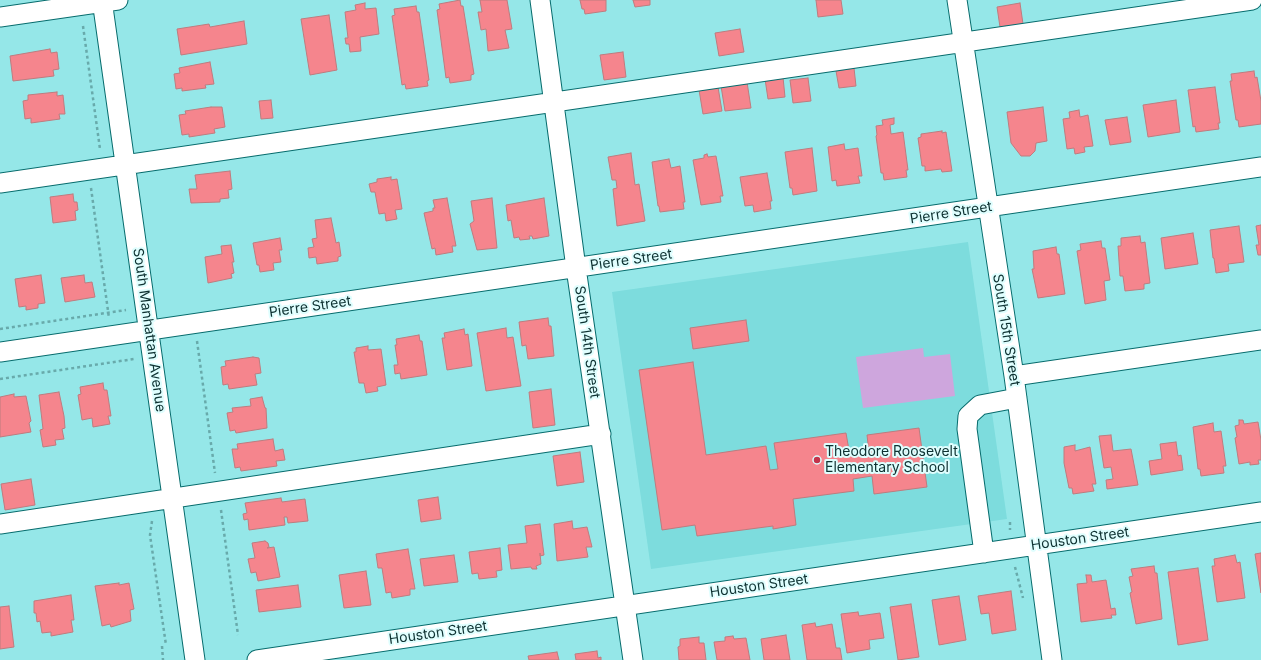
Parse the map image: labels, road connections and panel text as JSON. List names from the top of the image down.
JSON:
{
  "streets": {
    "street": [
      "Pierre Street",
      "South Manhattan Avenue",
      "South 15th Street",
      "South 14th Street",
      "Houston Street"
    ]
  },
  "crossings": [
    ["Pierre Street", "South Manhattan Avenue"],
    ["Pierre Street", "South 15th Street"],
    ["Pierre Street", "South 14th Street"],
    ["South 15th Street", "Houston Street"],
    ["South 14th Street", "Houston Street"]
  ],
  "places": ["Theodore Roosevelt Elementary School"]
}
